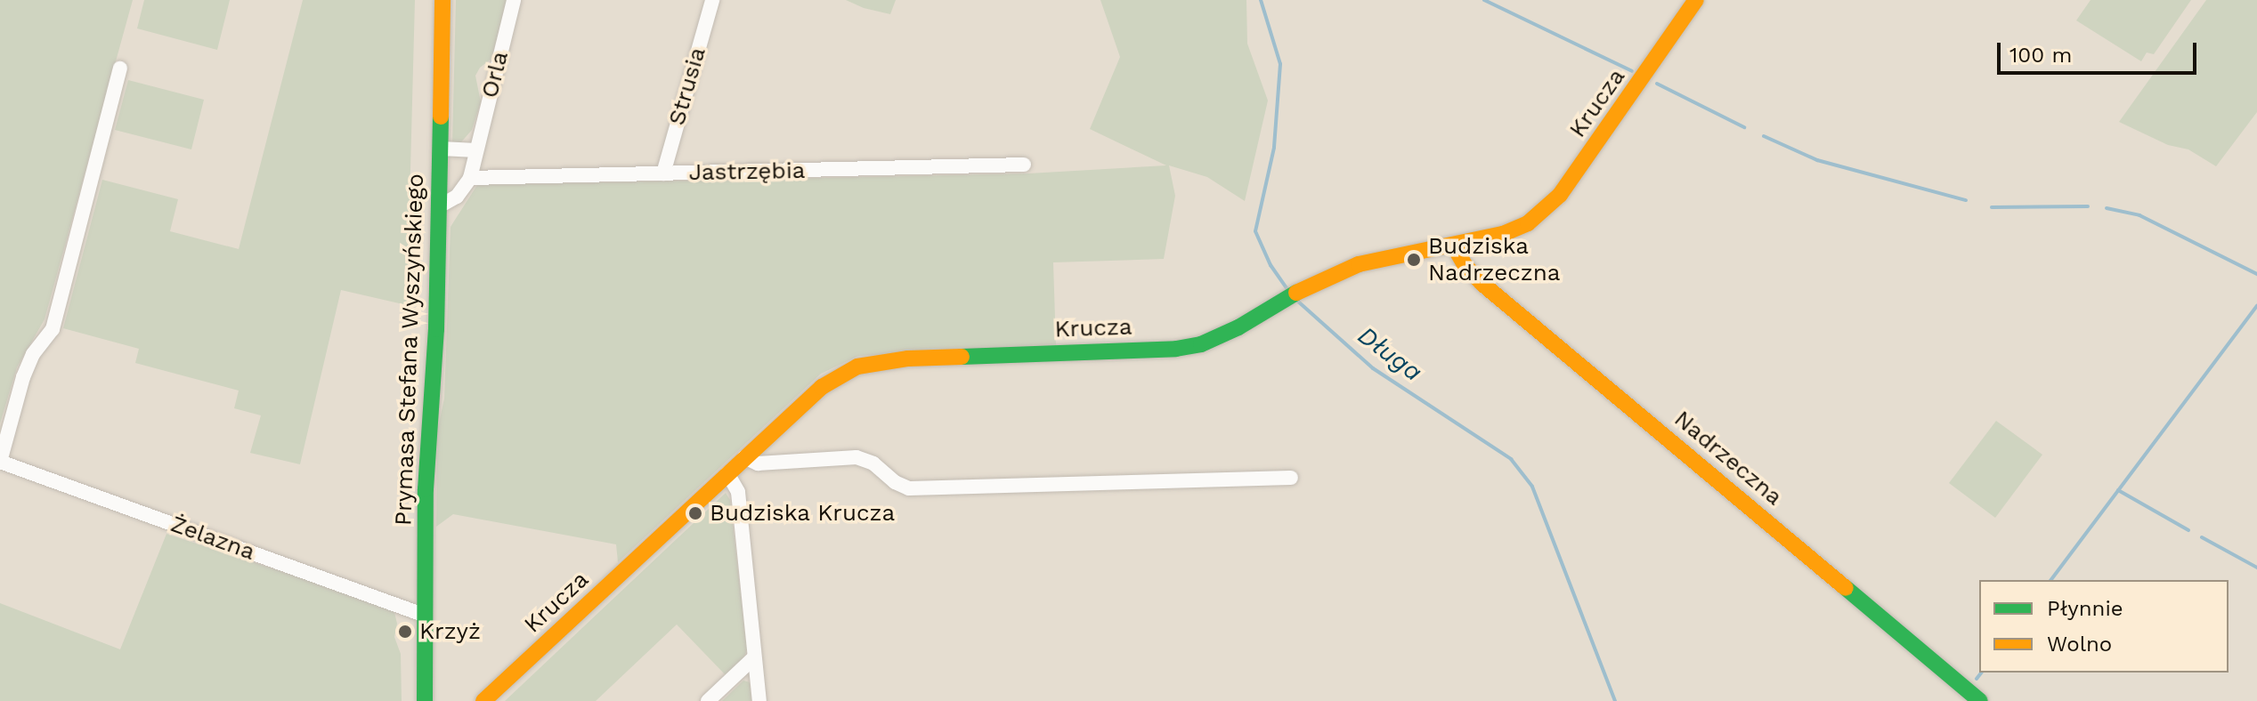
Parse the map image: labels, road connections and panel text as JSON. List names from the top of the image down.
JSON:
{
  "streets": {
    "street": [
      "Orla",
      "Strusia",
      "Krucza",
      "Jastrzębia",
      "Prymasa Stefana Wyszyńskiego",
      "Nadrzeczna",
      "Żelazna"
    ]
  },
  "crossings": [
    ["Orla", "Jastrzębia"],
    ["Strusia", "Jastrzębia"],
    ["Krucza", "Nadrzeczna"],
    ["Prymasa Stefana Wyszyńskiego", "Żelazna"]
  ],
  "water": ["Długa"],
  "places": ["Budziska Nadrzeczna", "Budziska Krucza", "Krzyż"],
  "legend": ["Płynnie", "Wolno"],
  "scale_bar": "100 m"
}
